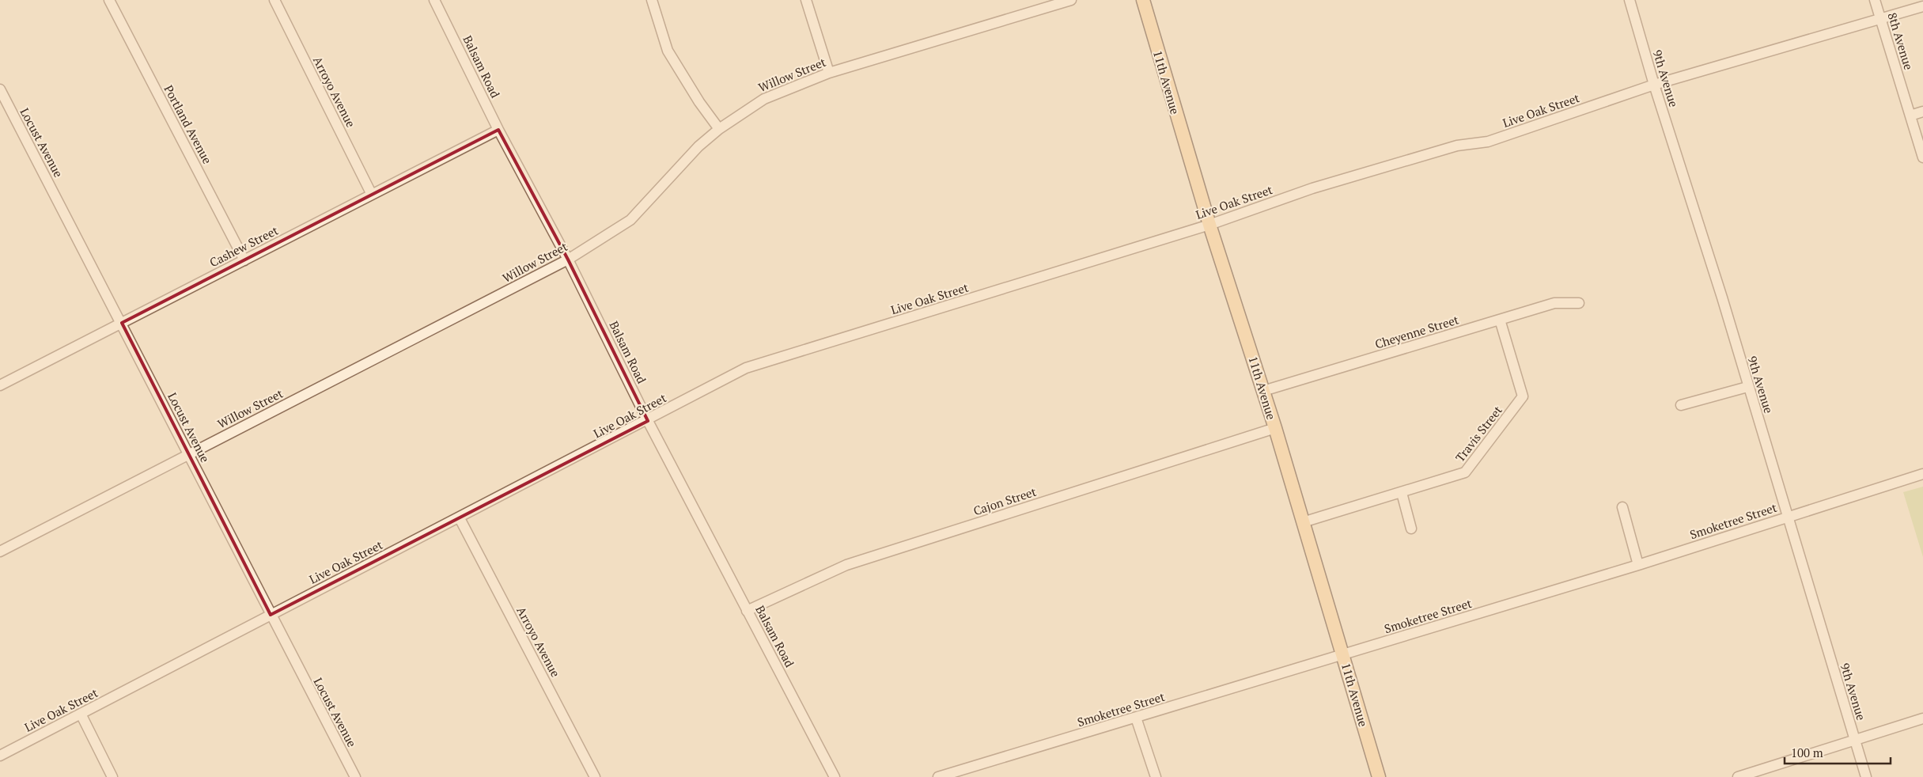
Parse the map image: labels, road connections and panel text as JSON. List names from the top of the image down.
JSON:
{
  "streets": {
    "main road": ["11th Avenue"],
    "street": [
      "8th Avenue",
      "Balsam Road",
      "Willow Street",
      "9th Avenue",
      "Arroyo Avenue",
      "Live Oak Street",
      "Portland Avenue",
      "Locust Avenue",
      "Cashew Street",
      "Cheyenne Street",
      "Travis Street",
      "Cajon Street",
      "Smoketree Street"
    ]
  },
  "crossings": [
    ["8th Avenue", "Live Oak Street"],
    ["Balsam Road", "Willow Street"],
    ["Balsam Road", "Live Oak Street"],
    ["Balsam Road", "Cashew Street"],
    ["Balsam Road", "Cajon Street"],
    ["Willow Street", "Locust Avenue"],
    ["9th Avenue", "Live Oak Street"],
    ["9th Avenue", "Smoketree Street"],
    ["11th Avenue", "Live Oak Street"],
    ["11th Avenue", "Cheyenne Street"],
    ["11th Avenue", "Travis Street"],
    ["11th Avenue", "Cajon Street"],
    ["11th Avenue", "Smoketree Street"],
    ["Arroyo Avenue", "Live Oak Street"],
    ["Arroyo Avenue", "Cashew Street"],
    ["Live Oak Street", "Locust Avenue"],
    ["Portland Avenue", "Cashew Street"],
    ["Locust Avenue", "Cashew Street"],
    ["Cheyenne Street", "Travis Street"]
  ],
  "scale_bar": "100 m"
}
